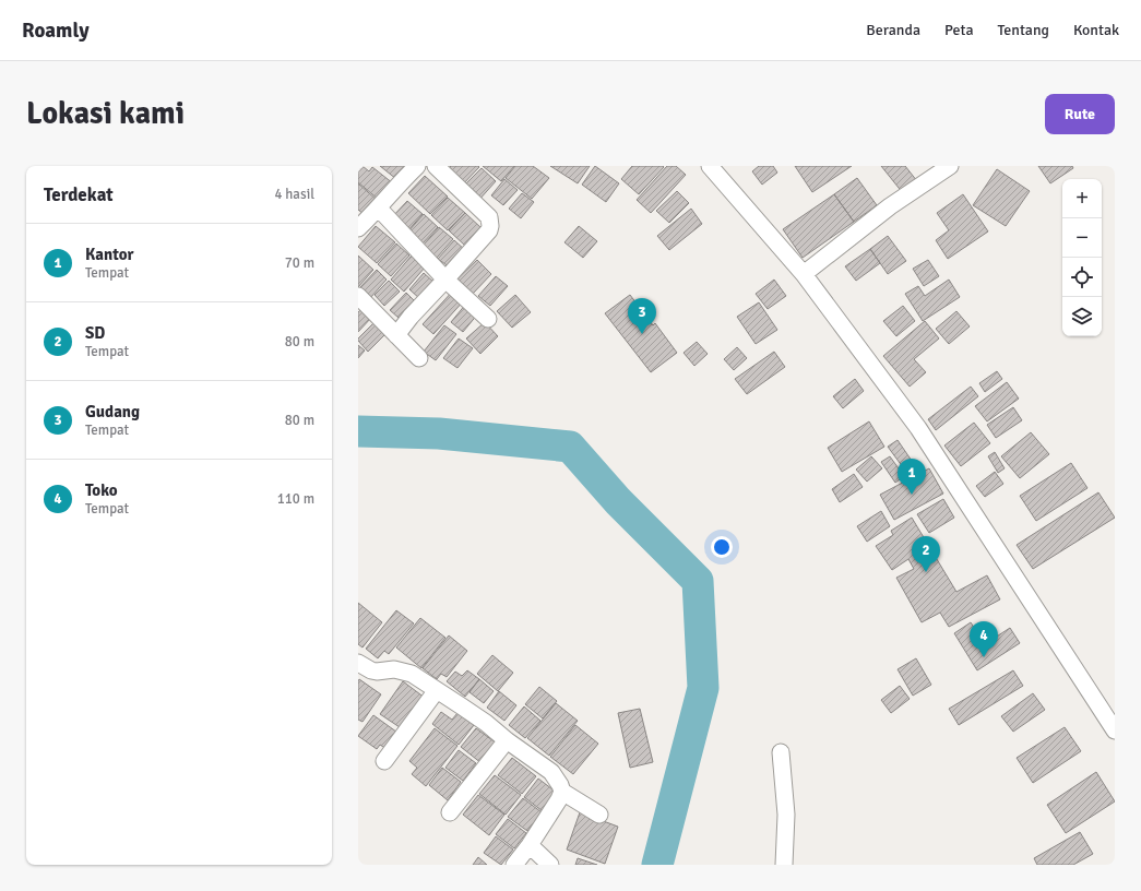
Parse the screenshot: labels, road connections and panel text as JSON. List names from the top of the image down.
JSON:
{
  "page": {
    "header": "Roamly",
    "nav": [
      "Beranda",
      "Peta",
      "Tentang",
      "Kontak"
    ],
    "buttons": "Rute",
    "title": "Lokasi kami",
    "heading": ["Terdekat", "4 hasil"],
    "map_buttons": ["+", "−"],
    "list": [
      {
        "mark": "1",
        "name": "Kantor",
        "note": "Tempat",
        "value": "70 m"
      },
      {
        "mark": "2",
        "name": "SD",
        "note": "Tempat",
        "value": "80 m"
      },
      {
        "mark": "3",
        "name": "Gudang",
        "note": "Tempat",
        "value": "80 m"
      },
      {
        "mark": "4",
        "name": "Toko",
        "note": "Tempat",
        "value": "110 m"
      }
    ],
    "pins": [
      "3",
      "1",
      "2",
      "4"
    ]
  }
}
